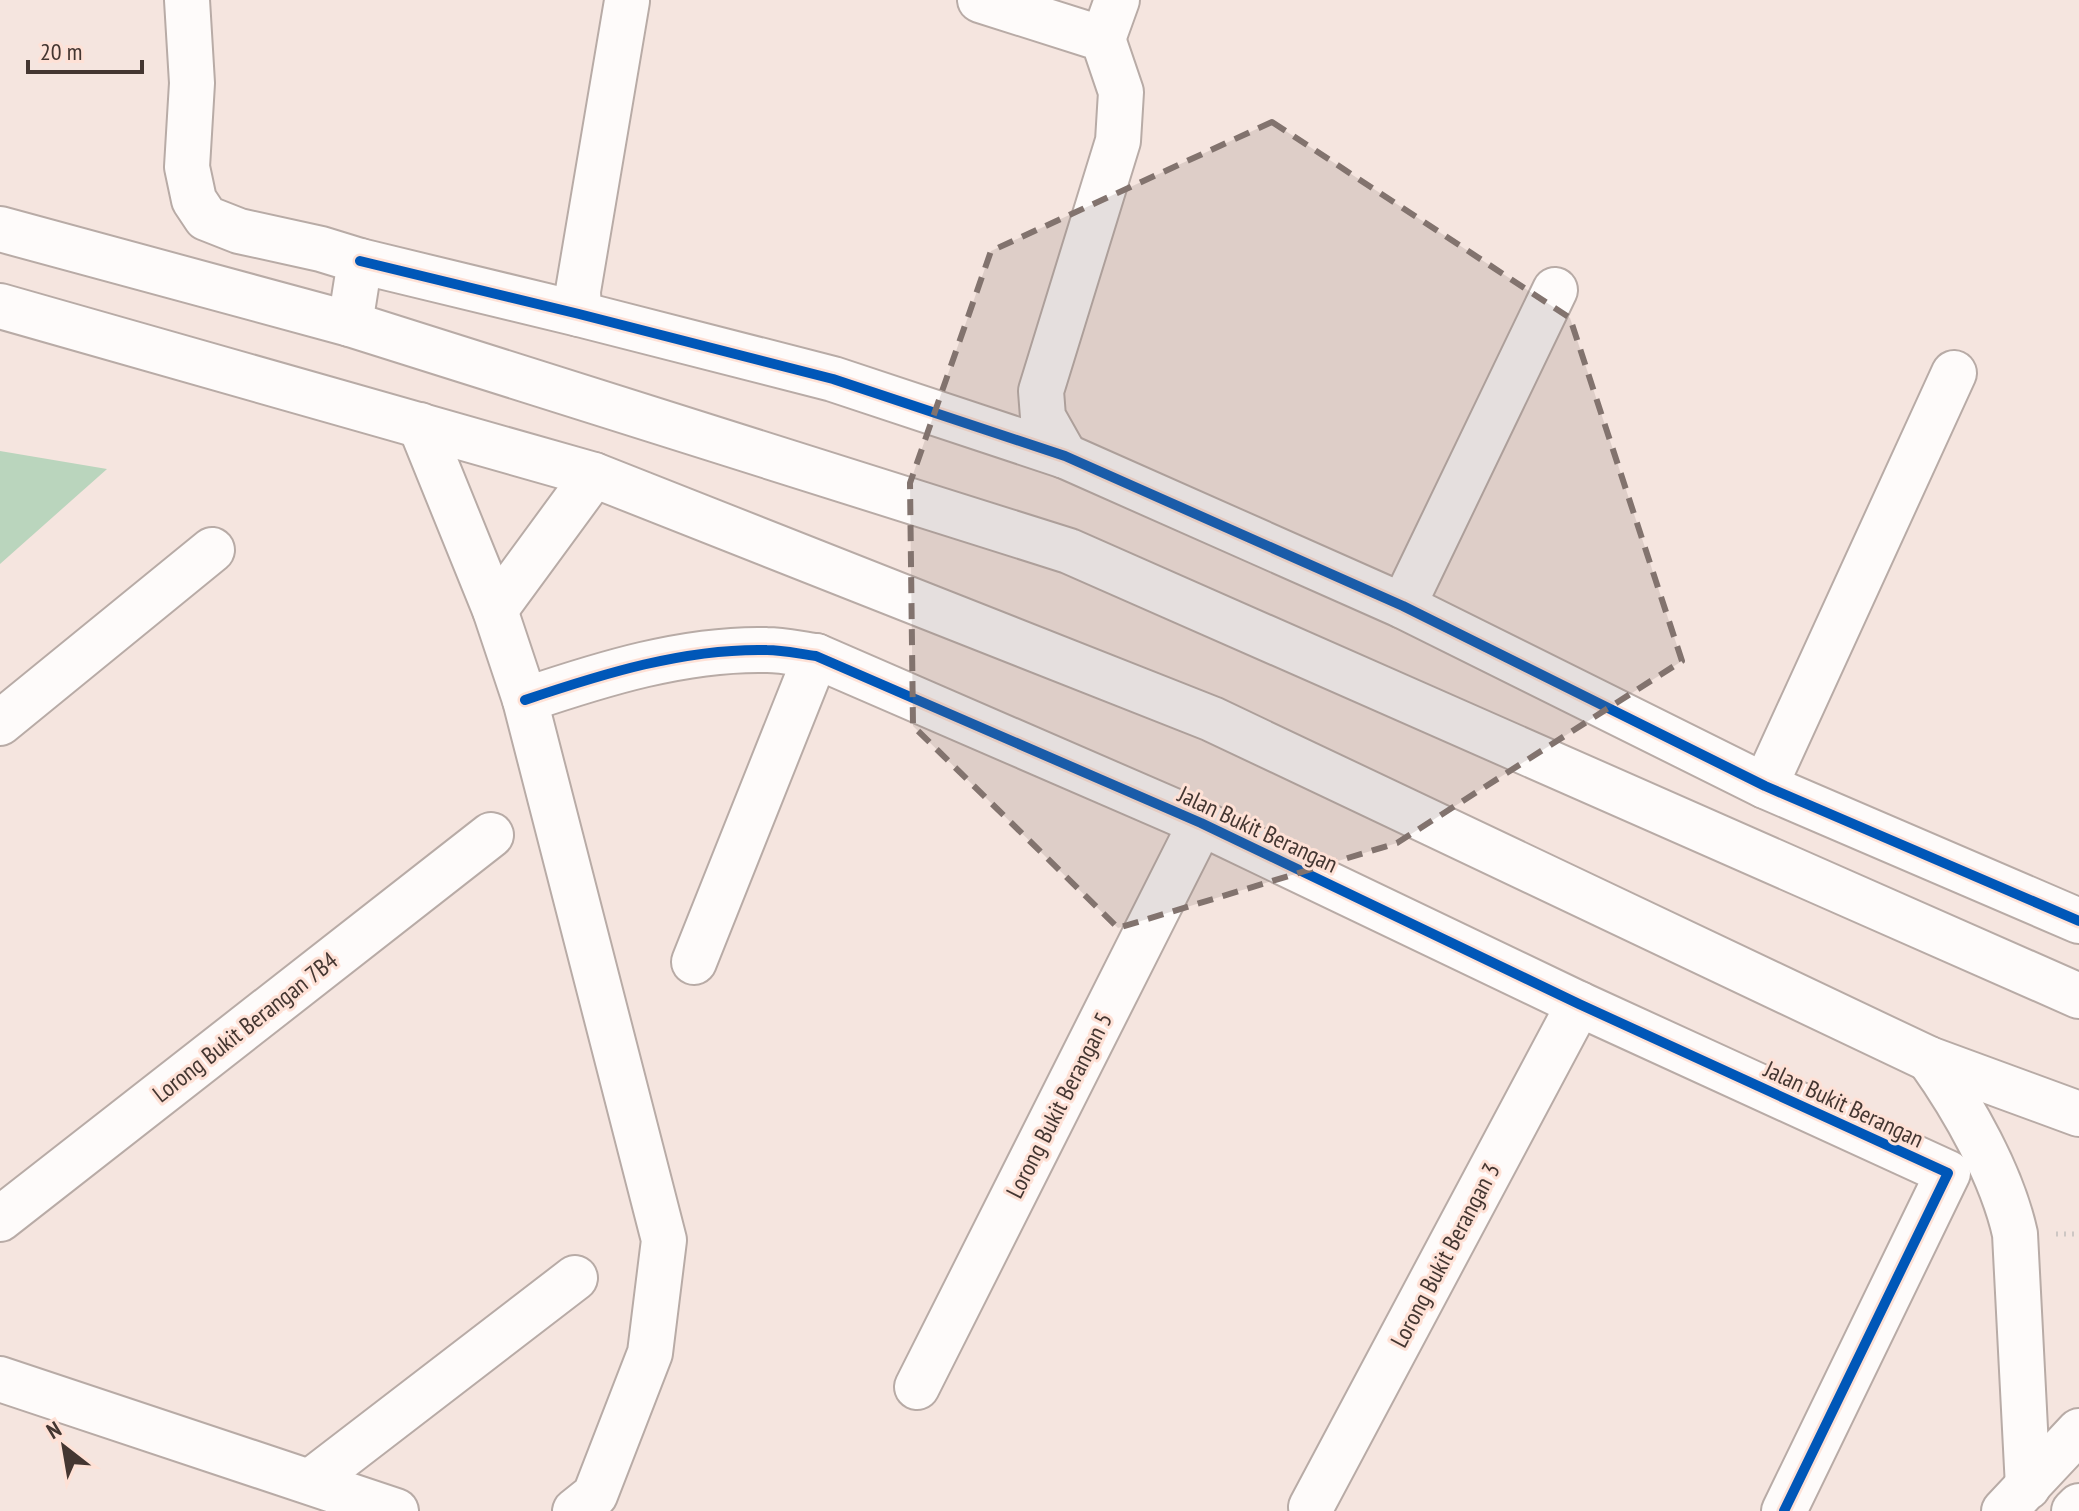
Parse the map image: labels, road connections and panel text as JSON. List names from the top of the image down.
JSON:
{
  "streets": {
    "main road": [
      "Jalan Bukit Berangan",
      "Lorong Bukit Berangan 7B4",
      "Lorong Bukit Berangan 5",
      "Lorong Bukit Berangan 3"
    ]
  },
  "crossings": [
    ["Jalan Bukit Berangan", "Lorong Bukit Berangan 5"],
    ["Jalan Bukit Berangan", "Lorong Bukit Berangan 3"]
  ],
  "scale_bar": "20 m",
  "north": "top left"
}
